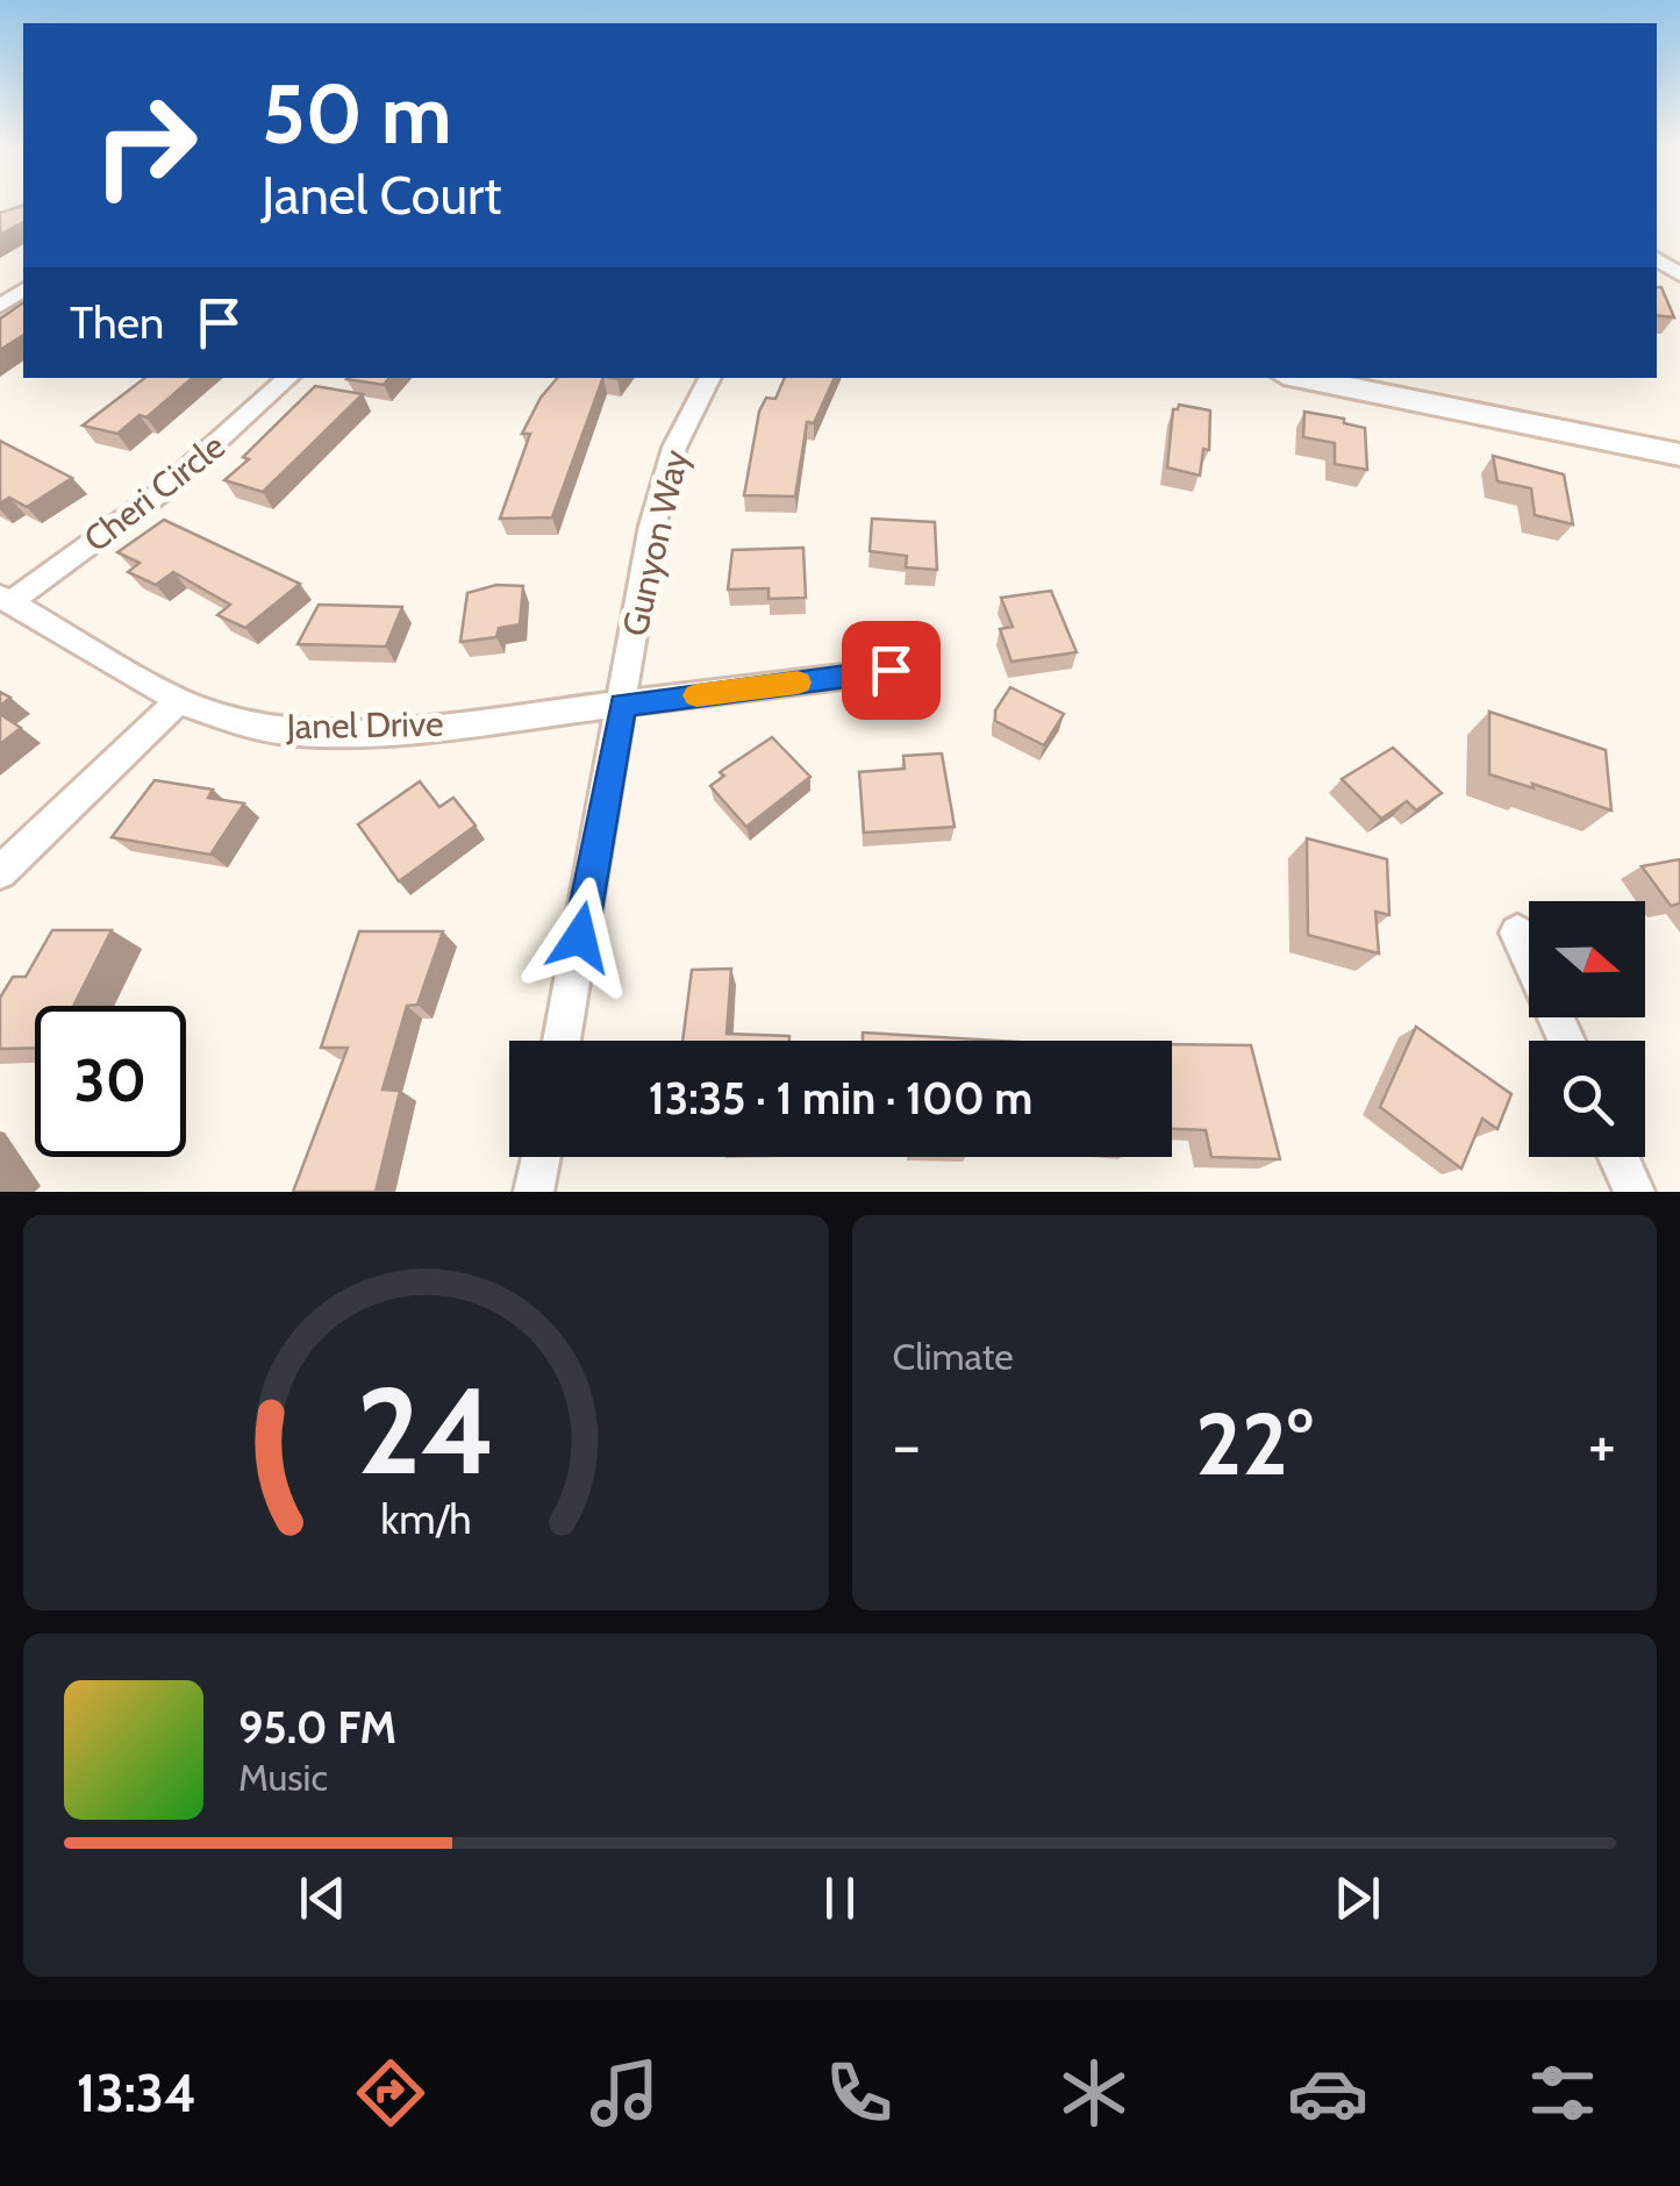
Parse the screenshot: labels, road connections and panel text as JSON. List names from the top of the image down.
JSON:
{
  "streets": {
    "street": ["Cheri Circle", "Gunyon Way", "Janel Drive"]
  },
  "crossings": [
    ["Cheri Circle", "Janel Drive"],
    ["Gunyon Way", "Janel Drive"]
  ],
  "north": "right",
  "page": {
    "turn": ["50 m", "Janel Court"],
    "then": "Then",
    "limit": "30",
    "trip": "13:35 · 1 min · 100 m",
    "tile": "Climate",
    "heat": ["−", "22°", "+"],
    "song": ["95.0 FM", "Music"],
    "tabs": "13:34",
    "gauge": ["24", "km/h"]
  }
}
